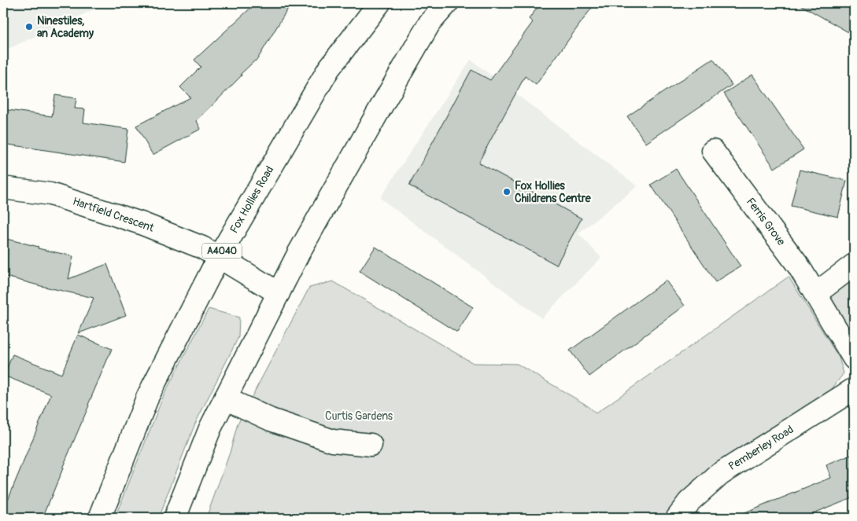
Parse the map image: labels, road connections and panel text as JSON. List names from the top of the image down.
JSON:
{
  "streets": {
    "main road": [
      "Fox Hollies Road",
      "Hartfield Crescent",
      "Ferris Grove",
      "A4040",
      "Pemberley Road"
    ]
  },
  "crossings": [
    ["Fox Hollies Road", "Hartfield Crescent"]
  ],
  "parks": ["Curtis Gardens"],
  "places": ["Ninestiles, an Academy", "Fox Hollies Childrens Centre"]
}
